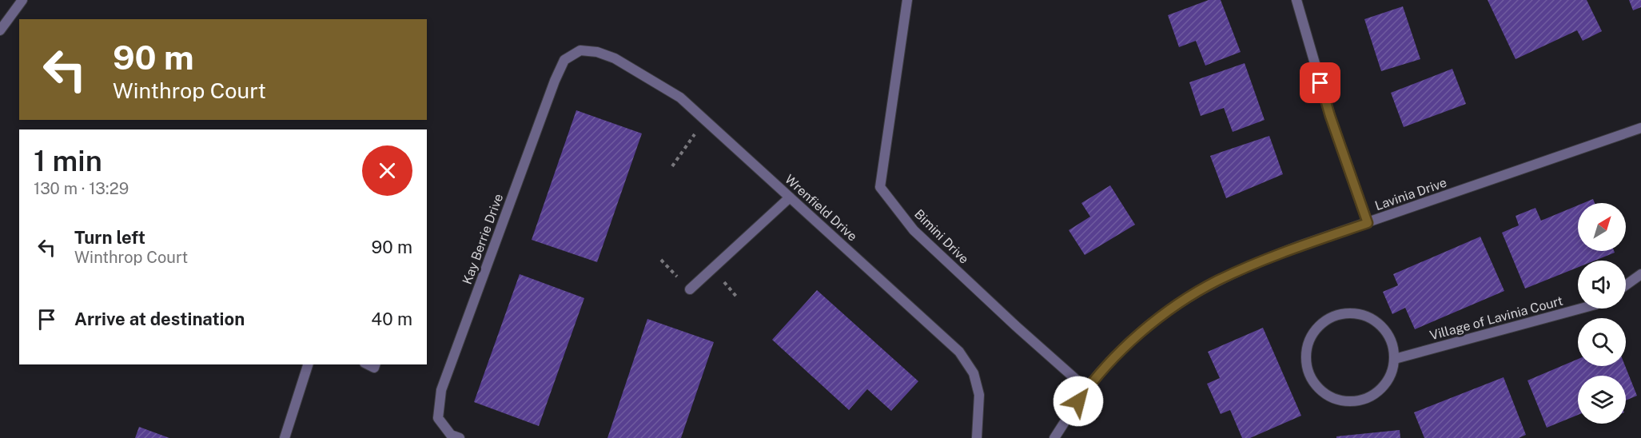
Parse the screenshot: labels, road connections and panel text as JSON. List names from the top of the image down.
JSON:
{
  "streets": {
    "street": [
      "Lavinia Drive",
      "Wrenfield Drive",
      "Bimini Drive",
      "Kay Berrie Drive",
      "Village of Lavinia Court"
    ]
  },
  "crossings": [
    ["Lavinia Drive", "Bimini Drive"],
    ["Wrenfield Drive", "Kay Berrie Drive"]
  ],
  "north": "top right",
  "page": {
    "turn": ["90 m", "Winthrop Court"],
    "heading": ["1 min", "130 m · 13:29"],
    "list": [
      {
        "name": "Turn left",
        "note": "Winthrop Court",
        "value": "90 m"
      },
      {
        "name": "Arrive at destination",
        "value": "40 m"
      }
    ]
  }
}
